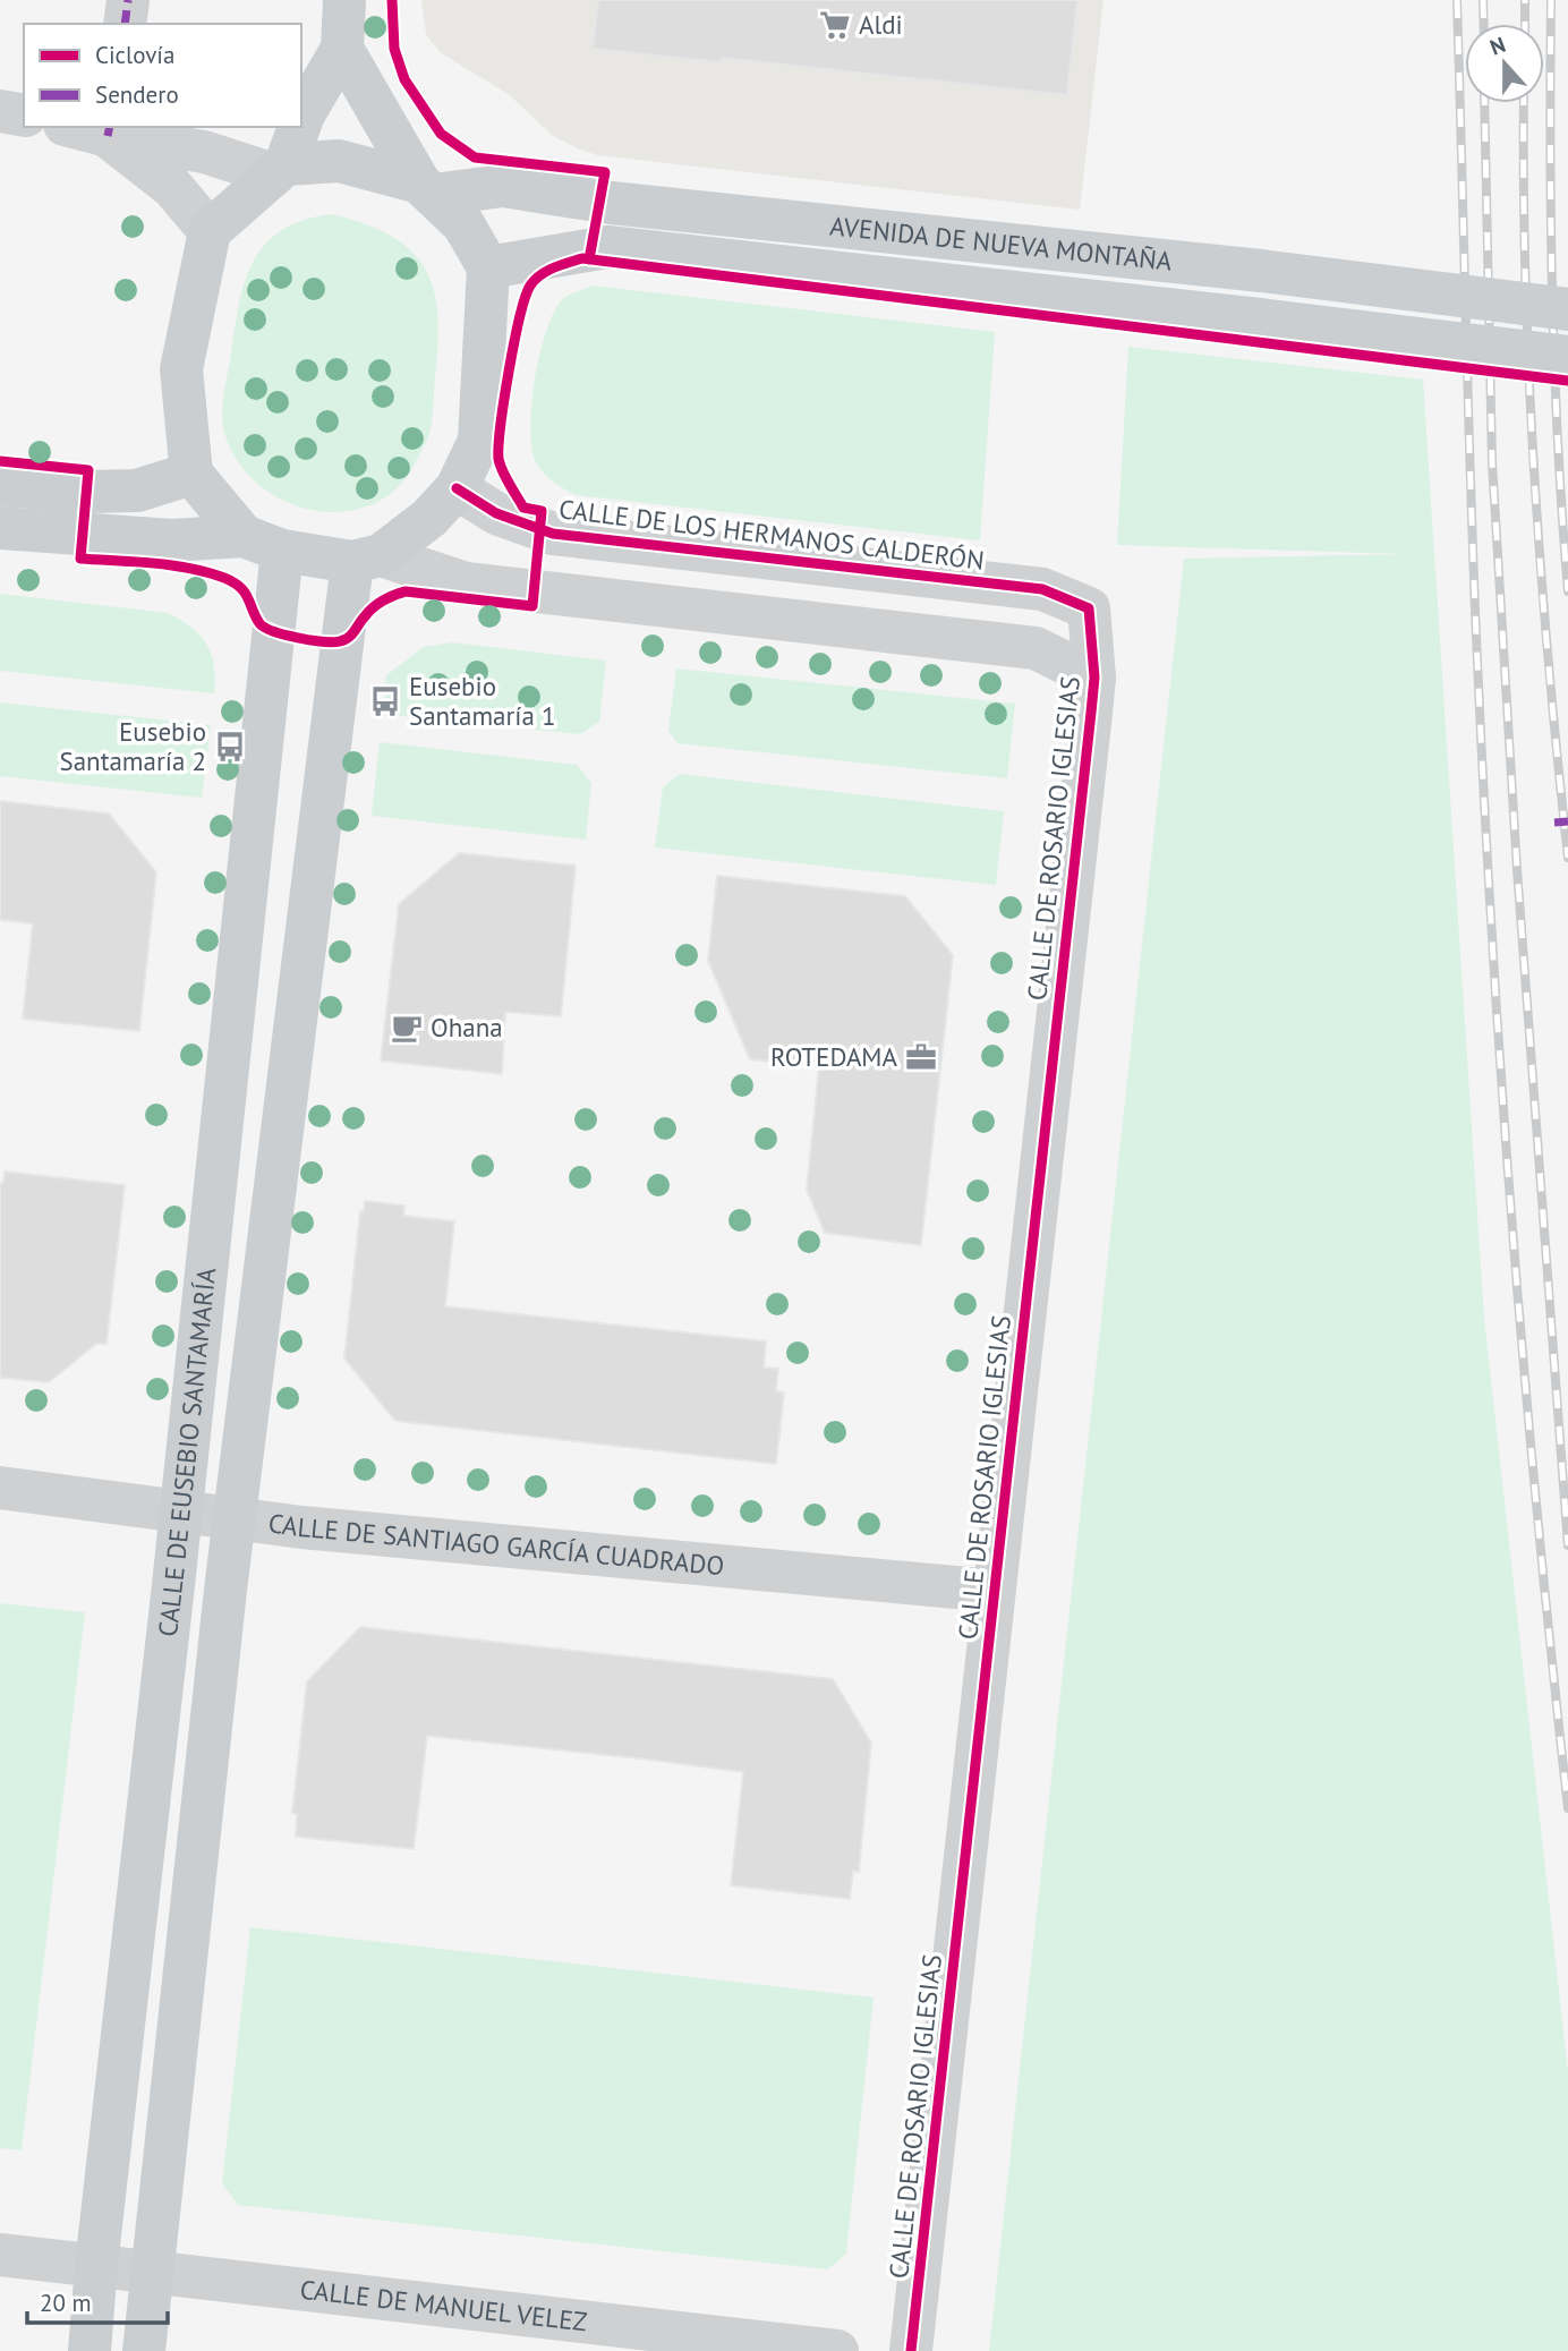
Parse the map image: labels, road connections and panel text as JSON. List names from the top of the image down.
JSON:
{
  "streets": {
    "main road": ["AVENIDA DE NUEVA MONTAÑA", "CALLE DE EUSEBIO SANTAMARÍA"],
    "street": [
      "CALLE DE LOS HERMANOS CALDERÓN",
      "CALLE DE ROSARIO IGLESIAS",
      "CALLE DE SANTIAGO GARCÍA CUADRADO",
      "CALLE DE MANUEL VELEZ"
    ]
  },
  "crossings": [
    ["CALLE DE LOS HERMANOS CALDERÓN", "CALLE DE ROSARIO IGLESIAS"],
    ["CALLE DE ROSARIO IGLESIAS", "CALLE DE SANTIAGO GARCÍA CUADRADO"],
    ["CALLE DE EUSEBIO SANTAMARÍA", "CALLE DE SANTIAGO GARCÍA CUADRADO"],
    ["CALLE DE EUSEBIO SANTAMARÍA", "CALLE DE MANUEL VELEZ"]
  ],
  "places": {
    "supermarket": ["Aldi"],
    "bus stop": ["Eusebio Santamaría 1", "Eusebio Santamaría 2"],
    "cafe": ["Ohana"],
    "office": ["ROTEDAMA"]
  },
  "legend": ["Ciclovía", "Sendero"],
  "scale_bar": "20 m",
  "north": "top"
}
